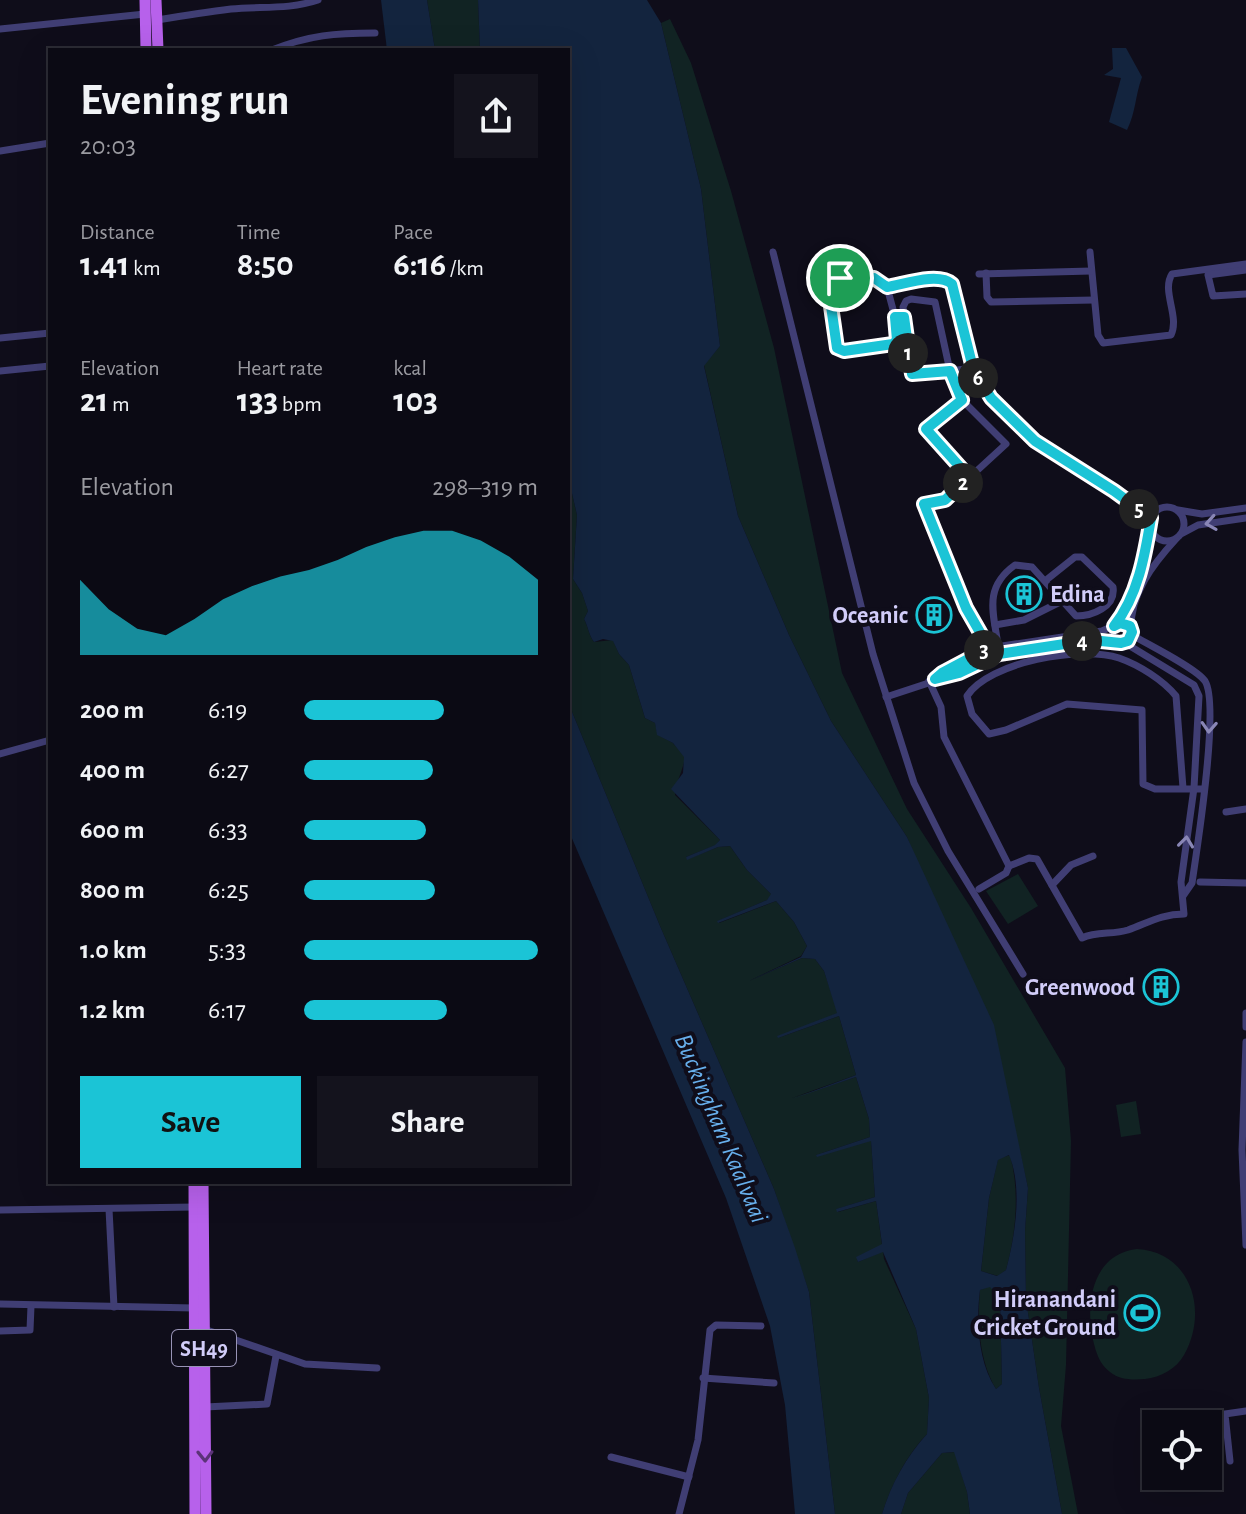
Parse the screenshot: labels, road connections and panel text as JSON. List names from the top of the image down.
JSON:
{
  "streets": {
    "main road": ["SH49"]
  },
  "water": ["Buckingham Kaalvaai"],
  "places": {
    "building": ["Edina", "Oceanic", "Greenwood"],
    "sports": ["Hiranandani Cricket Ground"]
  },
  "page": {
    "heading": ["Evening run", "20:03"],
    "stats": [
      ["Distance", "1.41 km"],
      ["Time", "8:50"],
      ["Pace", "6:16 /km"],
      ["Elevation", "21 m"],
      ["Heart rate", "133 bpm"],
      ["kcal", "103"]
    ],
    "pins": [
      "1",
      "6",
      "2",
      "5",
      "4",
      "3"
    ],
    "chart": ["Elevation", "298–319 m"],
    "list": [
      {
        "name": "200 m",
        "note": "6:19"
      },
      {
        "name": "400 m",
        "note": "6:27"
      },
      {
        "name": "600 m",
        "note": "6:33"
      },
      {
        "name": "800 m",
        "note": "6:25"
      },
      {
        "name": "1.0 km",
        "note": "5:33"
      },
      {
        "name": "1.2 km",
        "note": "6:17"
      }
    ],
    "buttons": ["Save", "Share"]
  }
}
